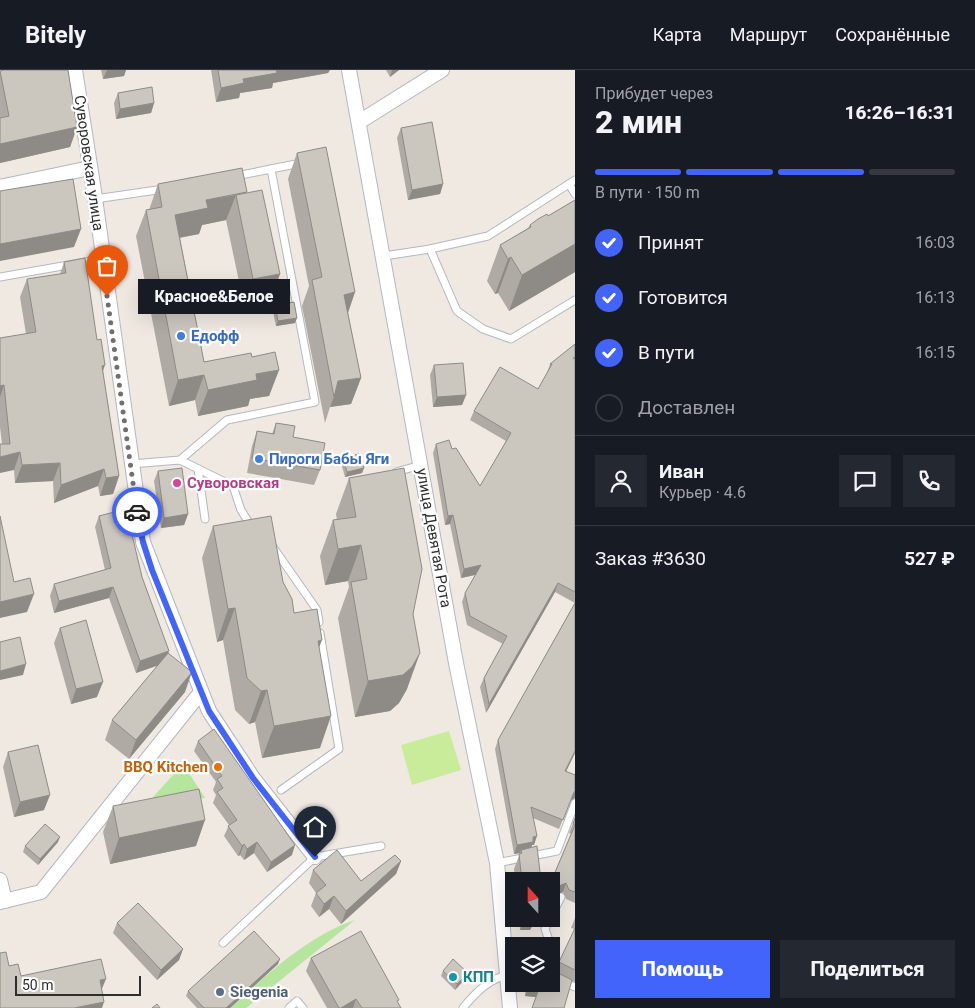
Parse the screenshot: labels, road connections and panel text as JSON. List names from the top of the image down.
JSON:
{
  "streets": {
    "street": ["Суворовская улица", "улица Девятая Рота"]
  },
  "places": [
    "Красное&Белое",
    "Едофф",
    "Пироги Бабы Яги",
    "Суворовская",
    "BBQ Kitchen",
    "КПП",
    "Siegenia"
  ],
  "scale_bar": "50 m",
  "north": "top",
  "page": {
    "header": "Bitely",
    "nav": ["Карта", "Маршрут", "Сохранённые"],
    "heading": ["2 мин", "Прибудет через", "16:26–16:31"],
    "panel": [
      "Иван",
      "Курьер · 4.6",
      "Заказ #3630",
      "527 ₽"
    ],
    "bar": "В пути · 150 m",
    "list": [
      ["Принят", "16:03"],
      ["Готовится", "16:13"],
      ["В пути", "16:15"],
      "Доставлен"
    ],
    "bubble": "Красное&Белое",
    "buttons": ["Помощь", "Поделиться"],
    "scale": "50 m"
  }
}
